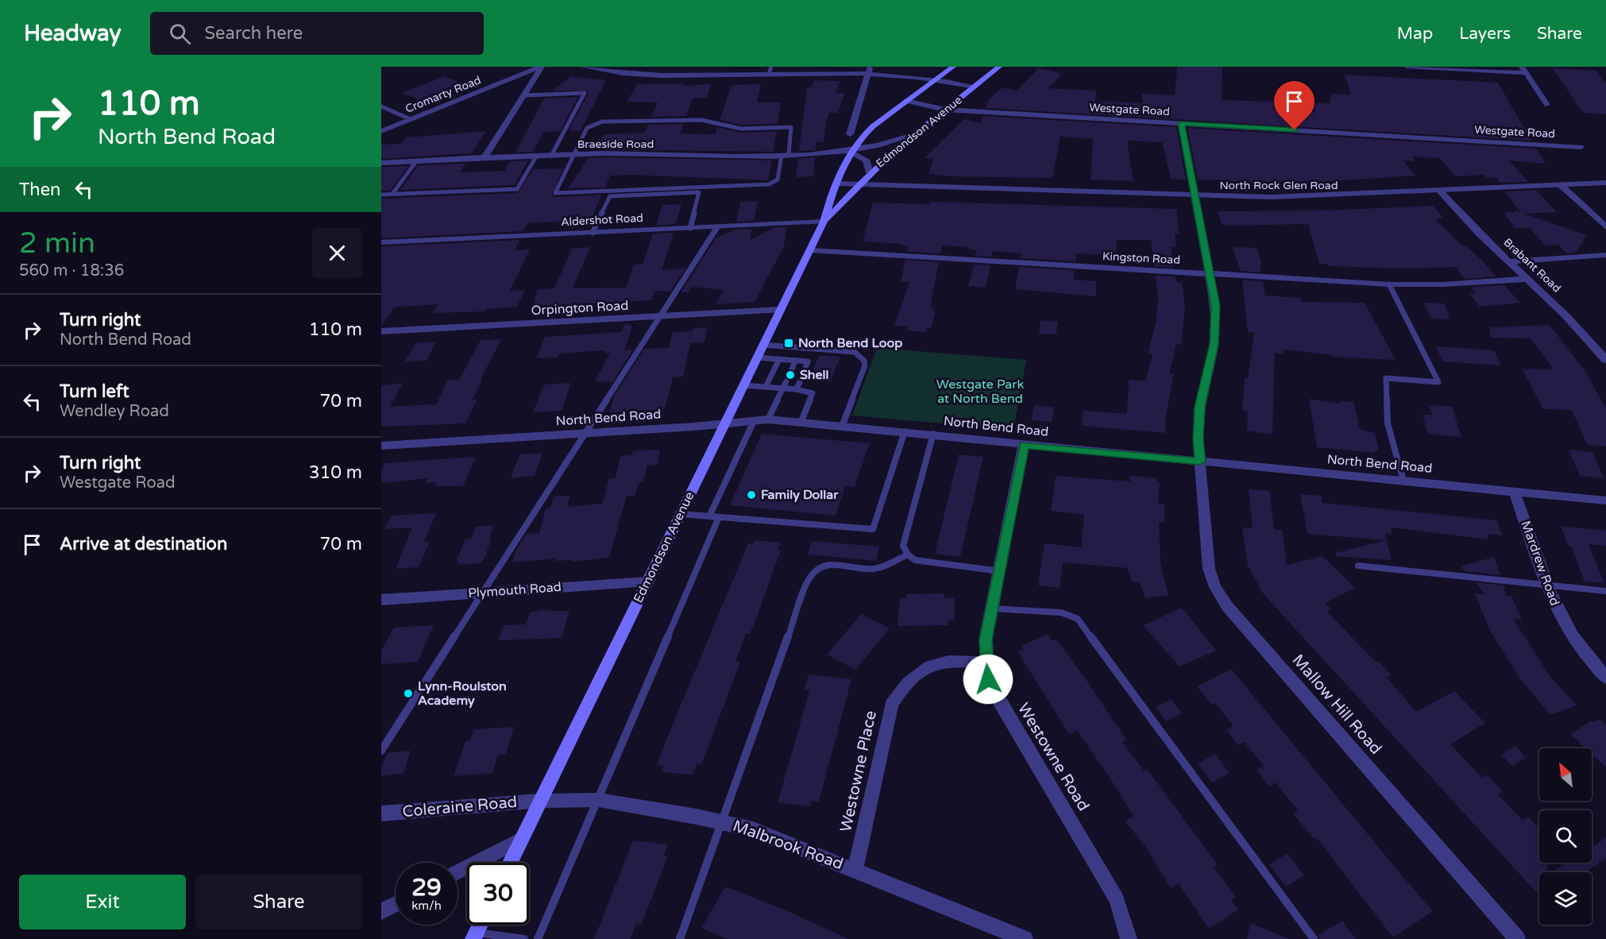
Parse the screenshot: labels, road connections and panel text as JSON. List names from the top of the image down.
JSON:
{
  "streets": {
    "main road": ["Edmondson Avenue"],
    "street": [
      "Cromarty Road",
      "Westgate Road",
      "Braeside Road",
      "North Rock Glen Road",
      "Aldershot Road",
      "Kingston Road",
      "Brabant Road",
      "Orpington Road",
      "North Bend Road",
      "Mardrew Road",
      "Plymouth Road",
      "Mallow Hill Road",
      "Westowne Road",
      "Westowne Place",
      "Coleraine Road",
      "Malbrook Road"
    ]
  },
  "crossings": [
    ["Westgate Road", "Edmondson Avenue"],
    ["Westgate Road", "Mallow Hill Road"],
    ["Edmondson Avenue", "Braeside Road"],
    ["Edmondson Avenue", "North Rock Glen Road"],
    ["Edmondson Avenue", "Aldershot Road"],
    ["Edmondson Avenue", "Kingston Road"],
    ["Edmondson Avenue", "Orpington Road"],
    ["Edmondson Avenue", "North Bend Road"],
    ["Edmondson Avenue", "Plymouth Road"],
    ["Edmondson Avenue", "Coleraine Road"],
    ["Edmondson Avenue", "Malbrook Road"],
    ["North Rock Glen Road", "Brabant Road"],
    ["North Rock Glen Road", "Mallow Hill Road"],
    ["Kingston Road", "Brabant Road"],
    ["Kingston Road", "Mallow Hill Road"],
    ["North Bend Road", "Mardrew Road"],
    ["North Bend Road", "Mallow Hill Road"],
    ["North Bend Road", "Westowne Road"],
    ["Westowne Road", "Westowne Place"],
    ["Westowne Place", "Malbrook Road"],
    ["Coleraine Road", "Malbrook Road"]
  ],
  "parks": ["Westgate Park at North Bend"],
  "places": {
    "transit": ["North Bend Loop"],
    "other": ["Shell", "Family Dollar", "Lynn-Roulston Academy"]
  },
  "north": "top left",
  "page": {
    "header": "Headway",
    "search": "Search here",
    "nav": ["Map", "Layers", "Share"],
    "turn": ["110 m", "North Bend Road"],
    "then": "Then",
    "heading": ["2 min", "560 m · 18:36"],
    "list": [
      {
        "name": "Turn right",
        "note": "North Bend Road",
        "value": "110 m"
      },
      {
        "name": "Turn left",
        "note": "Wendley Road",
        "value": "70 m"
      },
      {
        "name": "Turn right",
        "note": "Westgate Road",
        "value": "310 m"
      },
      {
        "name": "Arrive at destination",
        "value": "70 m"
      }
    ],
    "speed": "29 km/h",
    "limit": "30",
    "buttons": ["Exit", "Share"]
  }
}
